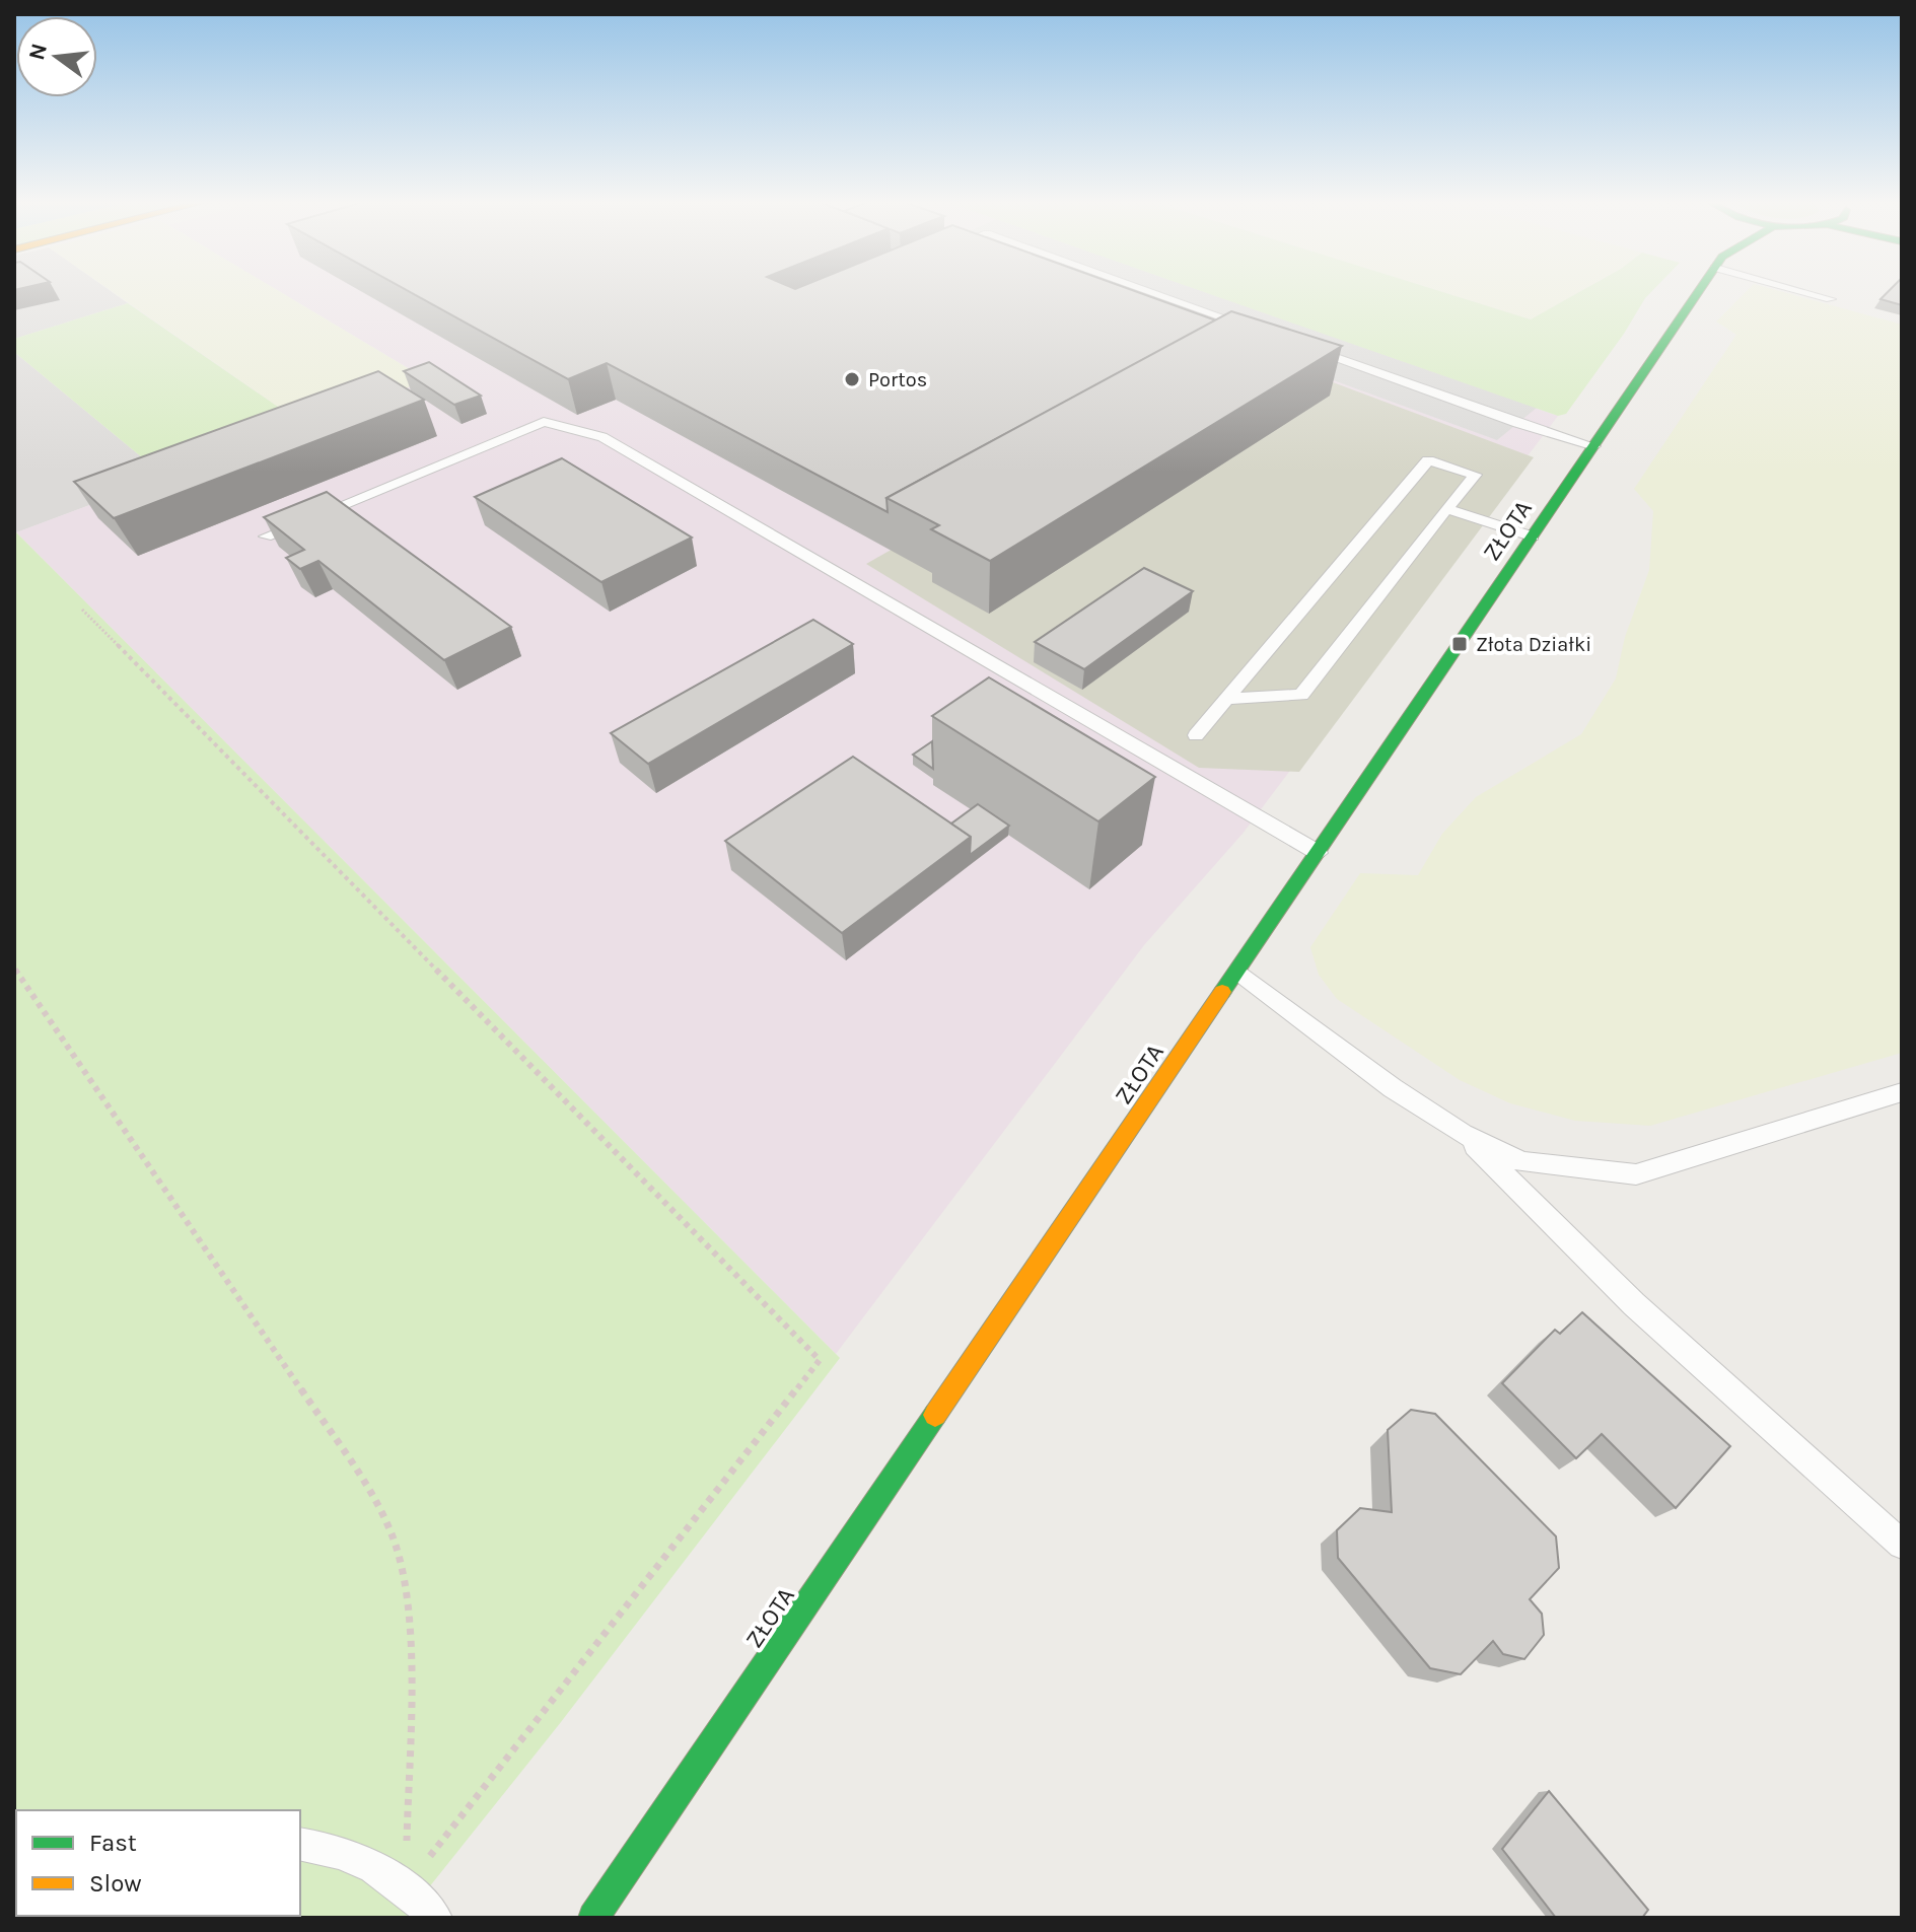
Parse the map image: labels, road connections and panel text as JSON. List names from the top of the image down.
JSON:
{
  "streets": {
    "street": ["ZŁOTA"]
  },
  "places": {
    "other": ["Portos"],
    "transit": ["Złota Działki"]
  },
  "legend": ["Fast", "Slow"],
  "north": "left"
}
